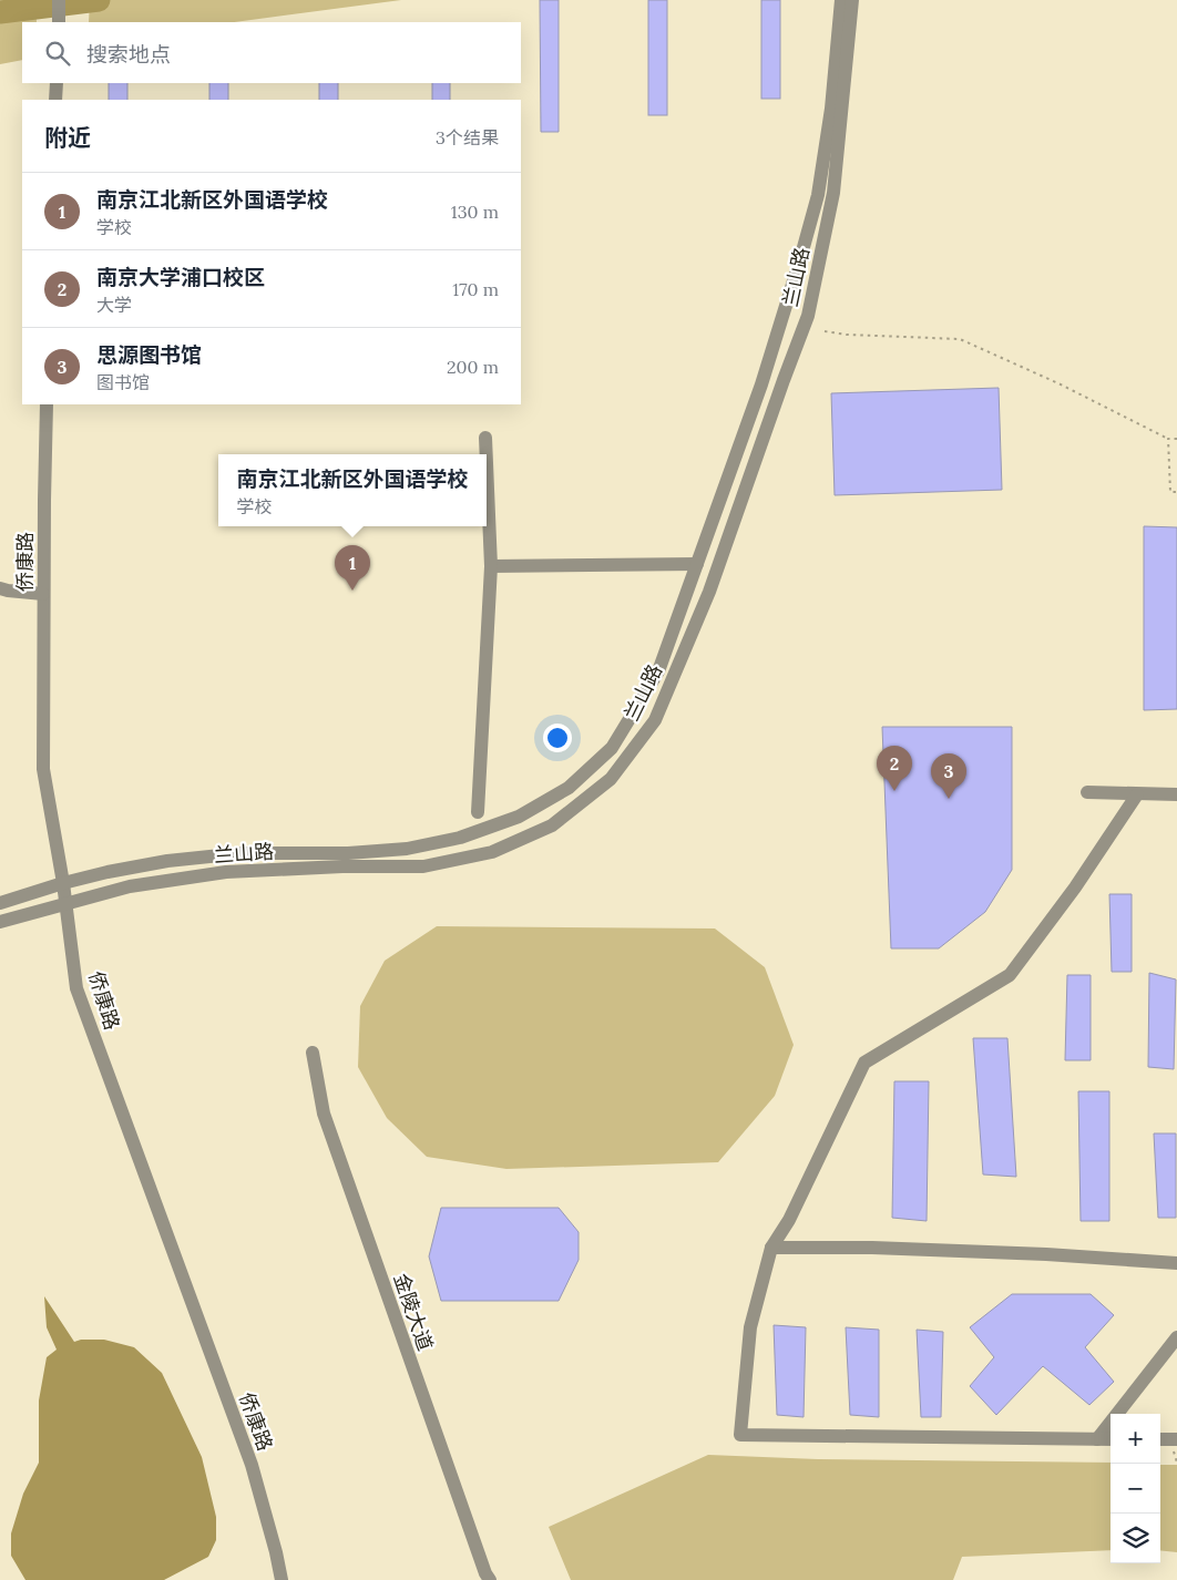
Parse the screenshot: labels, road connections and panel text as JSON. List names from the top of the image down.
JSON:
{
  "streets": {
    "street": ["兰山路", "侨康路", "金陵大道"]
  },
  "crossings": [
    ["兰山路", "侨康路"]
  ],
  "page": {
    "search": "搜索地点",
    "heading": ["附近", "3个结果"],
    "list": [
      {
        "mark": "1",
        "name": "南京江北新区外国语学校",
        "note": "学校",
        "value": "130 m"
      },
      {
        "mark": "2",
        "name": "南京大学浦口校区",
        "note": "大学",
        "value": "170 m"
      },
      {
        "mark": "3",
        "name": "思源图书馆",
        "note": "图书馆",
        "value": "200 m"
      }
    ],
    "popup": ["南京江北新区外国语学校", "学校"],
    "pins": ["1", "2", "3"],
    "map_buttons": ["+", "−"]
  }
}
